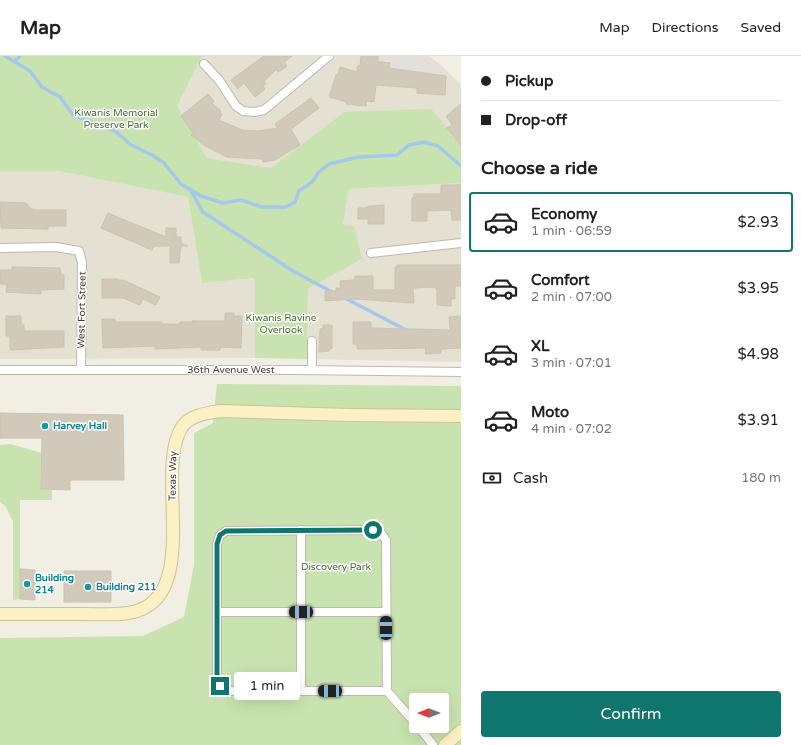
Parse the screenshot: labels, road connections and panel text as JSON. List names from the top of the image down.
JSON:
{
  "streets": {
    "street": ["West Fort Street", "36th Avenue West", "Texas Way"]
  },
  "crossings": [
    ["West Fort Street", "36th Avenue West"]
  ],
  "parks": ["Kiwanis Memorial Preserve Park", "Kiwanis Ravine Overlook", "Discovery Park"],
  "places": ["Harvey Hall", "Building 214", "Building 211"],
  "north": "left",
  "page": {
    "header": "Map",
    "nav": ["Map", "Directions", "Saved"],
    "banner": ["Pickup", "Drop-off"],
    "heading": "Choose a ride",
    "list": [
      {
        "name": "Economy",
        "note": "1 min · 06:59",
        "value": "$2.93"
      },
      {
        "name": "Comfort",
        "note": "2 min · 07:00",
        "value": "$3.95"
      },
      {
        "name": "XL",
        "note": "3 min · 07:01",
        "value": "$4.98"
      },
      {
        "name": "Moto",
        "note": "4 min · 07:02",
        "value": "$3.91"
      }
    ],
    "pay": ["Cash", "180 m"],
    "bubble": "1 min",
    "buttons": "Confirm"
  }
}
